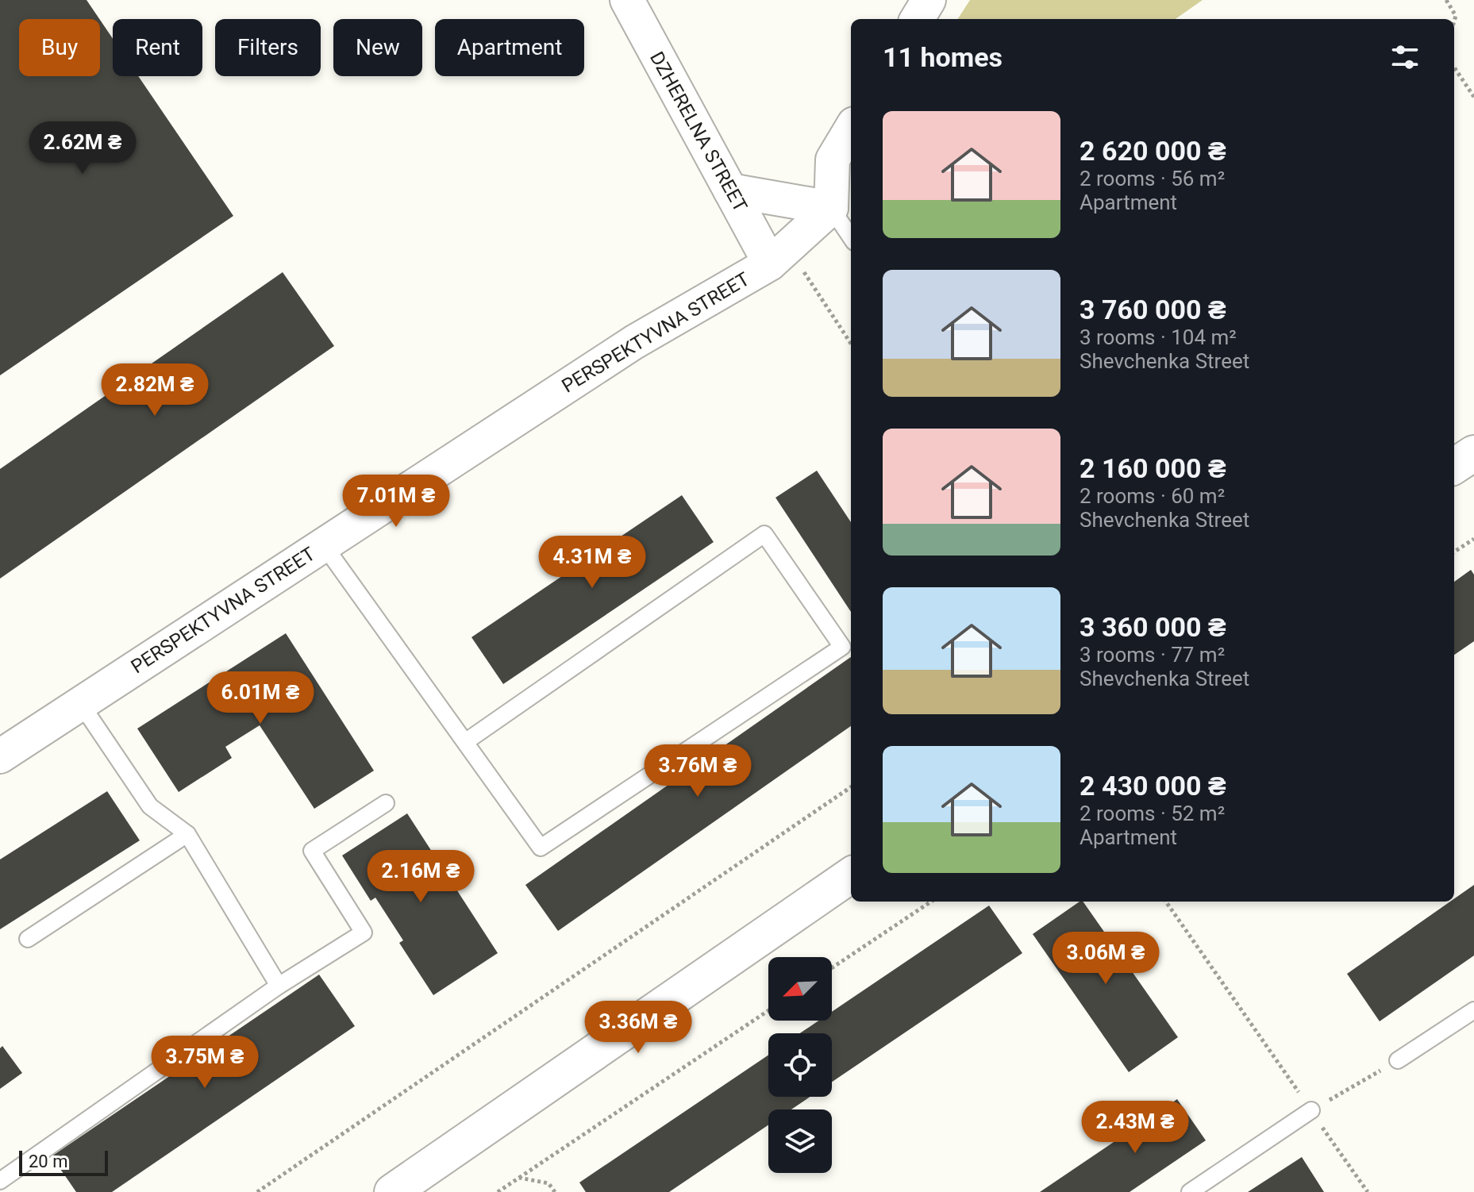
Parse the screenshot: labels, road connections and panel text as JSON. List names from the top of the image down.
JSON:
{
  "streets": {
    "street": ["DZHERELNA STREET", "PERSPEKTYVNA STREET"]
  },
  "crossings": [
    ["DZHERELNA STREET", "PERSPEKTYVNA STREET"]
  ],
  "scale_bar": "20 m",
  "north": "bottom left",
  "page": {
    "chip": [
      "Buy",
      "Rent",
      "Filters",
      "New",
      "Apartment"
    ],
    "heading": "11 homes",
    "list": [
      {
        "name": "2 620 000 ₴",
        "note": "2 rooms · 56 m² · Apartment"
      },
      {
        "name": "3 760 000 ₴",
        "note": "3 rooms · 104 m² · Shevchenka Street"
      },
      {
        "name": "2 160 000 ₴",
        "note": "2 rooms · 60 m² · Shevchenka Street"
      },
      {
        "name": "3 360 000 ₴",
        "note": "3 rooms · 77 m² · Shevchenka Street"
      },
      {
        "name": "2 430 000 ₴",
        "note": "2 rooms · 52 m² · Apartment"
      }
    ],
    "price": [
      "2.62M ₴",
      "2.82M ₴",
      "7.01M ₴",
      "4.31M ₴",
      "6.01M ₴",
      "3.76M ₴",
      "2.16M ₴",
      "3.06M ₴",
      "3.36M ₴",
      "3.75M ₴",
      "2.43M ₴"
    ],
    "scale": "20 m"
  }
}
